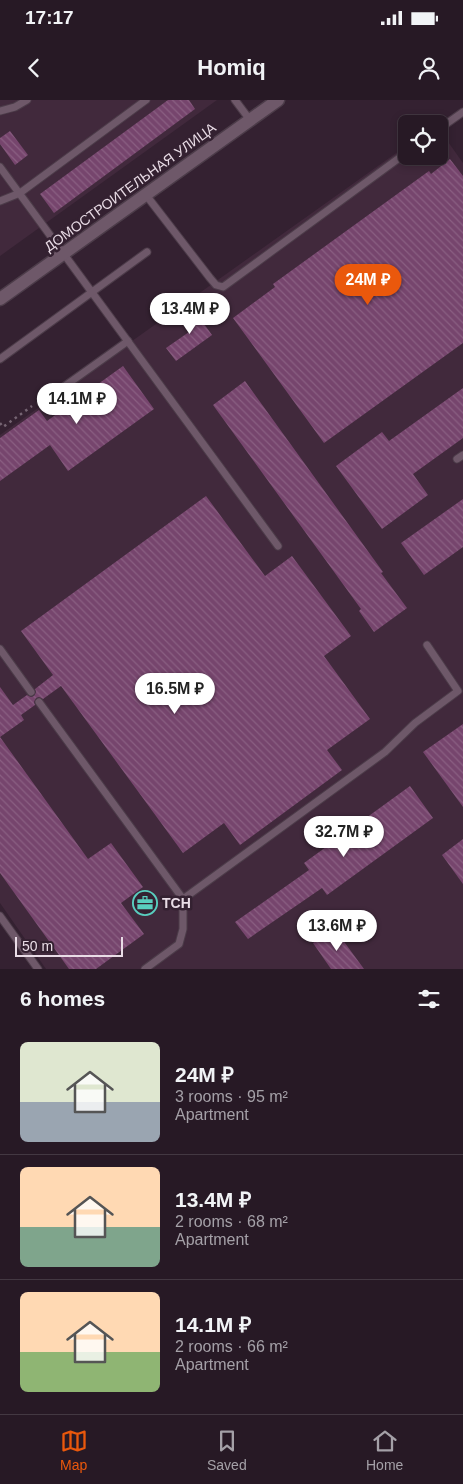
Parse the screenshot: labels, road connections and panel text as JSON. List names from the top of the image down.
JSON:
{
  "streets": {
    "street": ["ДОМОСТРОИТЕЛЬНАЯ УЛИЦА"]
  },
  "places": {
    "office": ["ТСН"]
  },
  "scale_bar": "50 m",
  "page": {
    "status": "17:17",
    "header": "Homiq",
    "price": [
      "24M ₽",
      "13.4M ₽",
      "14.1M ₽",
      "16.5M ₽",
      "32.7M ₽",
      "13.6M ₽"
    ],
    "scale": "50 m",
    "heading": "6 homes",
    "list": [
      {
        "name": "24M ₽",
        "note": "3 rooms · 95 m² · Apartment"
      },
      {
        "name": "13.4M ₽",
        "note": "2 rooms · 68 m² · Apartment"
      },
      {
        "name": "14.1M ₽",
        "note": "2 rooms · 66 m² · Apartment"
      }
    ],
    "tabs": ["Map", "Saved", "Home"]
  }
}
